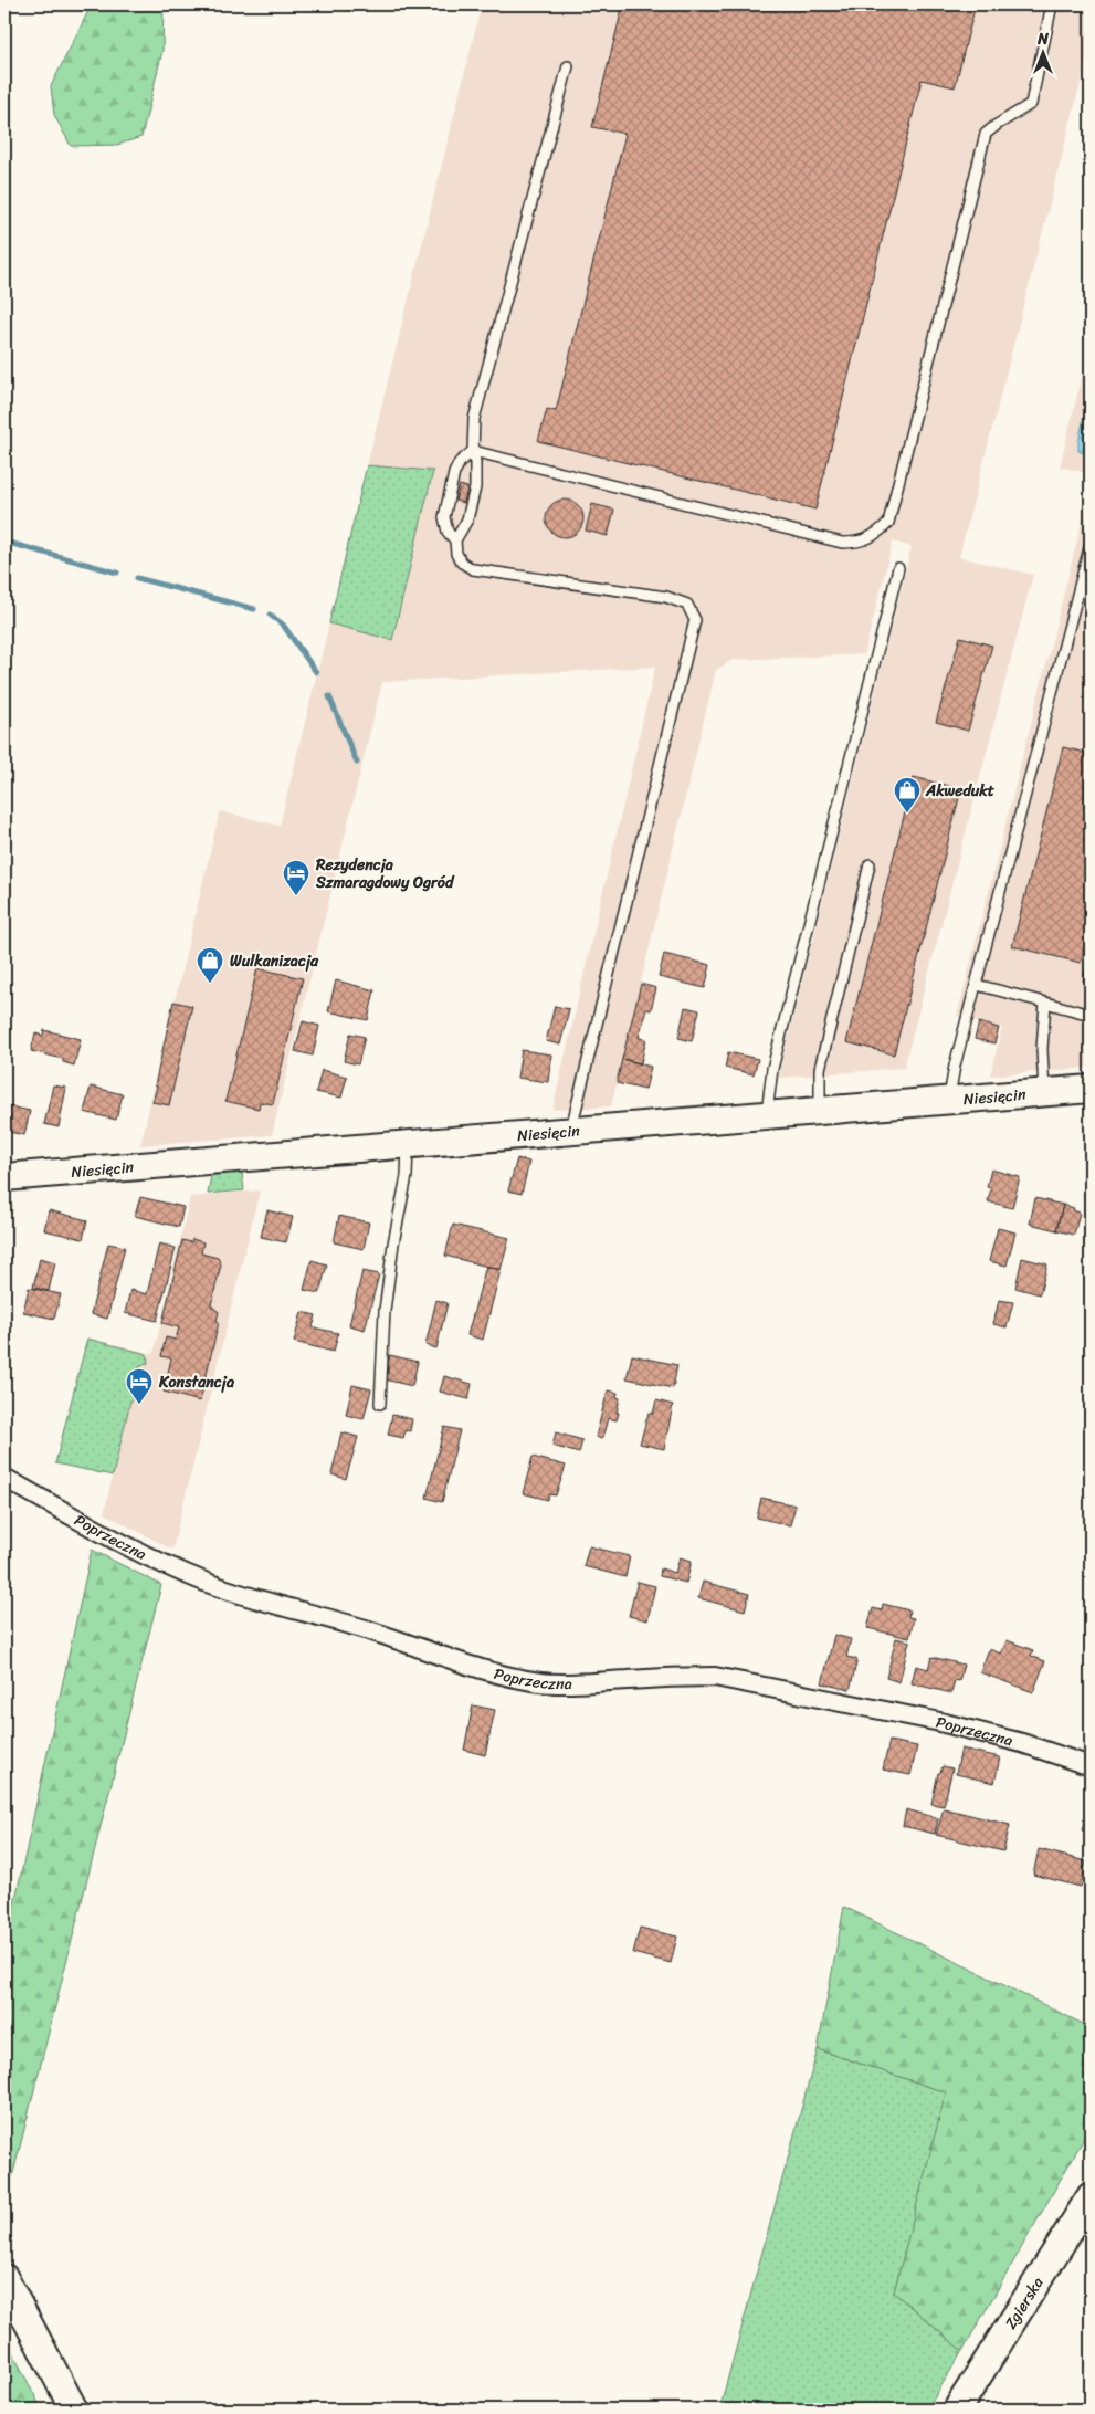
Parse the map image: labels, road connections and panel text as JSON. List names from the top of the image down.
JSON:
{
  "streets": {
    "street": ["Niesięcin", "Poprzeczna", "Zgierska"]
  },
  "places": {
    "shop": ["Akwedukt", "Wulkanizacja"],
    "hotel": ["Rezydencja Szmaragdowy Ogród", "Konstancja"]
  },
  "north": "top"
}
